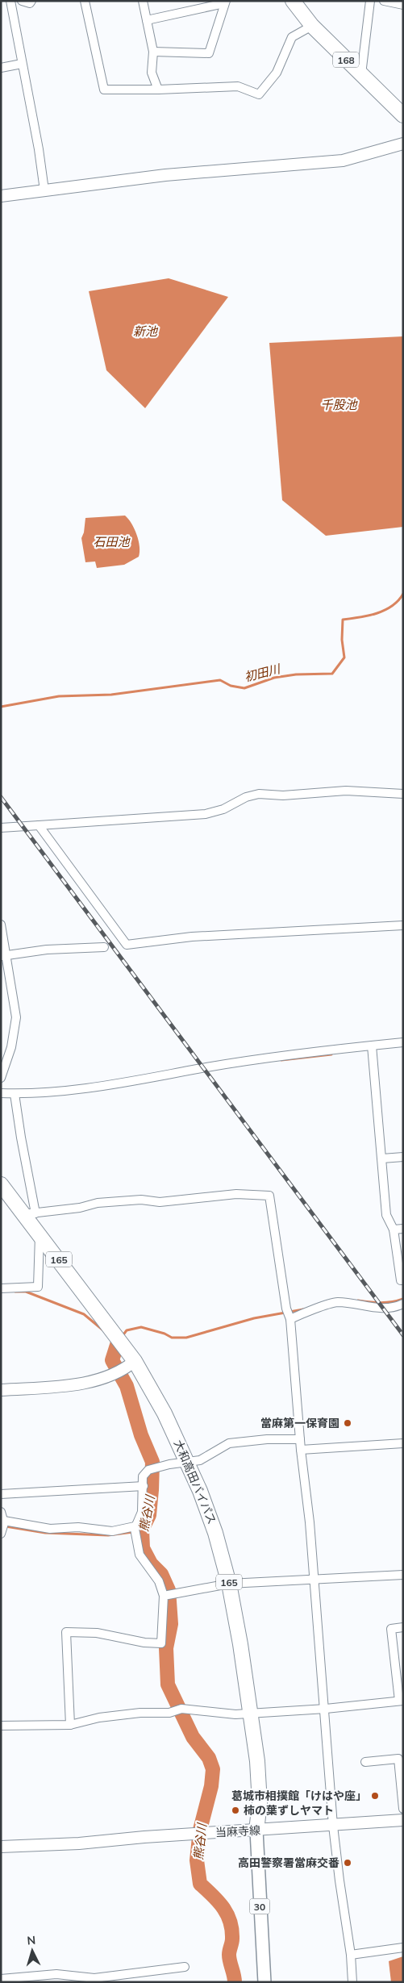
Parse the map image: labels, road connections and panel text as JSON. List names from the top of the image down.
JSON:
{
  "streets": {
    "highway": ["168", "165", "大和高田バイパス"],
    "main road": ["30"],
    "street": ["当麻寺線"]
  },
  "crossings": [
    ["大和高田バイパス", "当麻寺線"],
    ["大和高田バイパス", "30"],
    ["当麻寺線", "30"]
  ],
  "water": [
    "新池",
    "千股池",
    "石田池",
    "初田川",
    "熊谷川"
  ],
  "places": [
    "當麻第一保育園",
    "葛城市相撲館「けはや座」",
    "柿の葉ずしヤマト",
    "高田警察署當麻交番"
  ],
  "north": "top"
}
